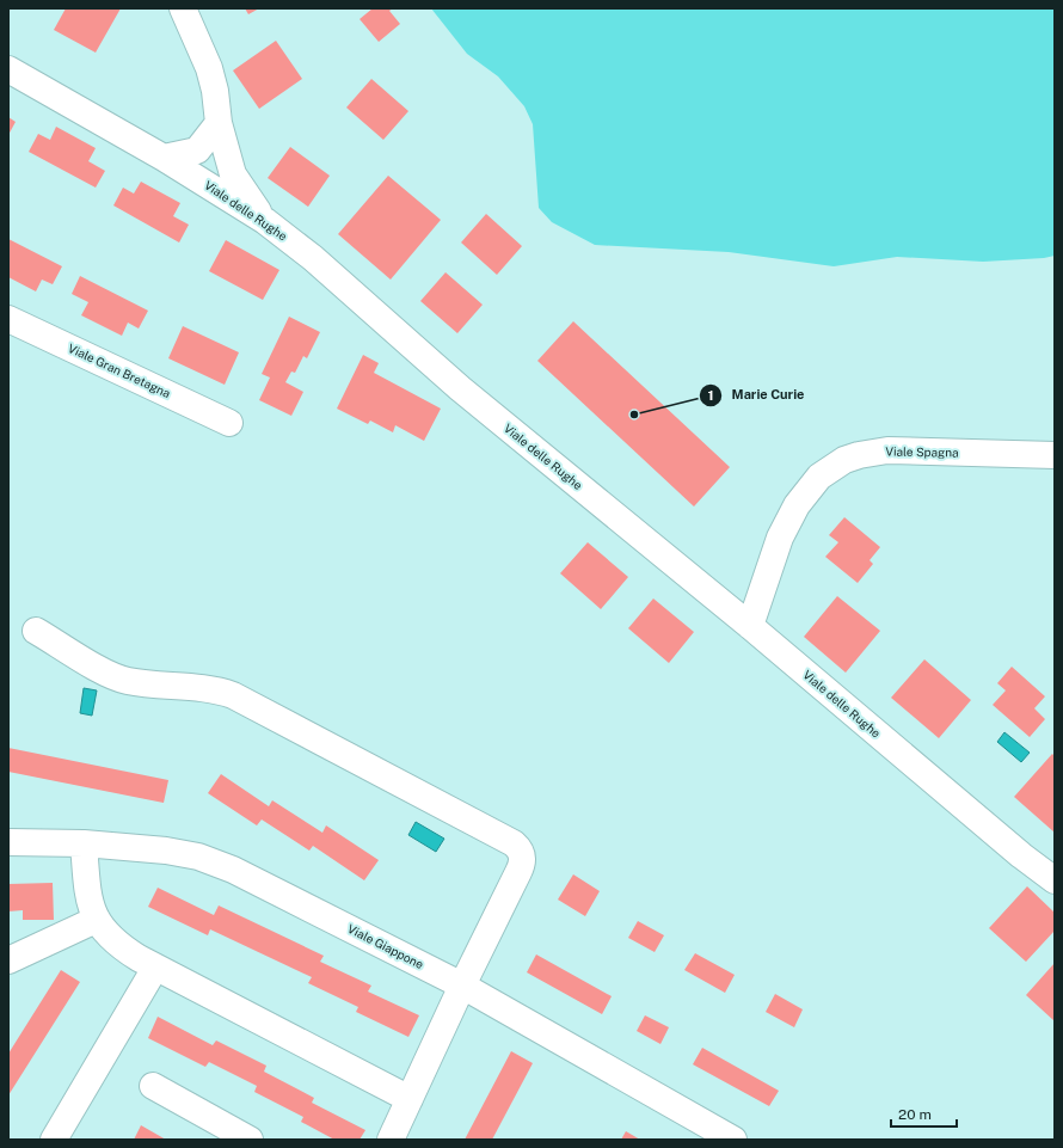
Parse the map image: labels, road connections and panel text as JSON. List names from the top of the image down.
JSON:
{
  "streets": {
    "street": [
      "Viale delle Rughe",
      "Viale Gran Bretagna",
      "Viale Spagna",
      "Viale Giappone"
    ]
  },
  "crossings": [
    ["Viale delle Rughe", "Viale Spagna"]
  ],
  "places": ["Marie Curie"],
  "scale_bar": "20 m"
}
